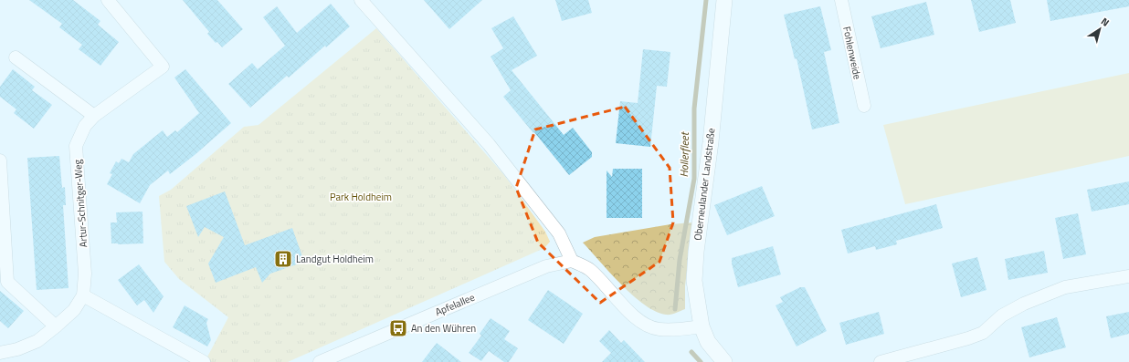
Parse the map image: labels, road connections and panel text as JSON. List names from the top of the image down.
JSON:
{
  "streets": {
    "street": [
      "Fohlenweide",
      "Oberneulander Landstraße",
      "Artur-Schnitger-Weg",
      "Apfelallee"
    ]
  },
  "water": ["Hollerfleet"],
  "parks": ["Park Holdheim"],
  "places": {
    "building": ["Landgut Holdheim"],
    "bus stop": ["An den Wühren"]
  },
  "north": "top right"
}
